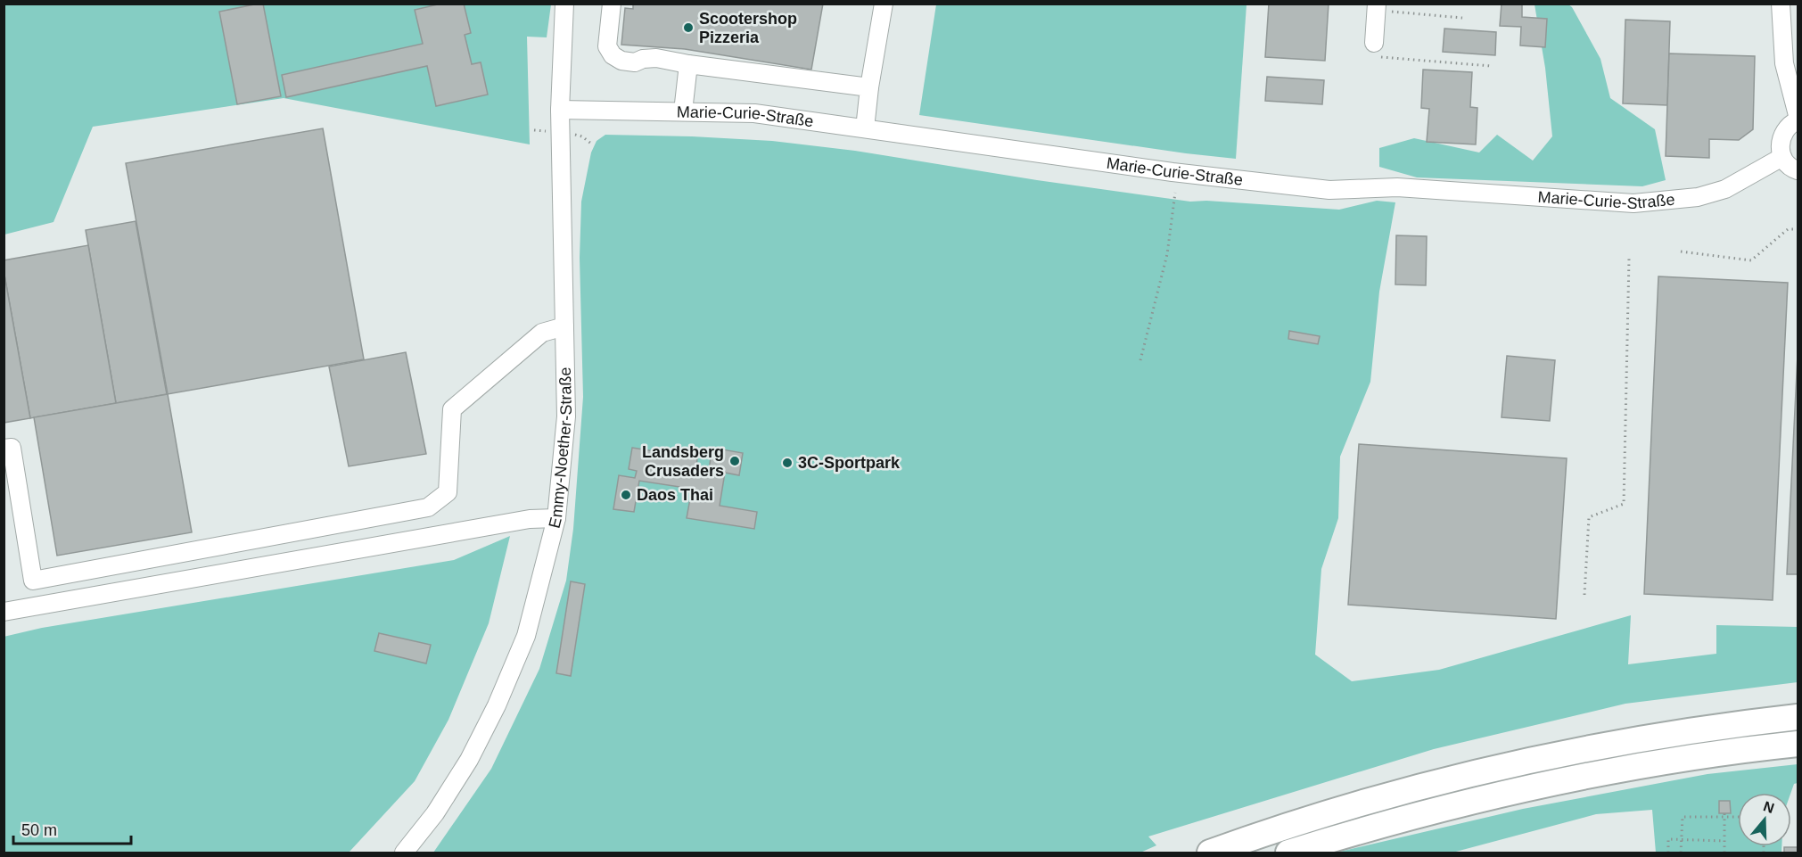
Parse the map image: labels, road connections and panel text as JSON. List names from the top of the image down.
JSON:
{
  "streets": {
    "street": ["Marie-Curie-Straße", "Emmy-Noether-Straße"]
  },
  "crossings": [
    ["Marie-Curie-Straße", "Emmy-Noether-Straße"]
  ],
  "places": [
    "Scootershop Pizzeria",
    "Landsberg Crusaders",
    "3C-Sportpark",
    "Daos Thai"
  ],
  "scale_bar": "50 m",
  "north": "top"
}
